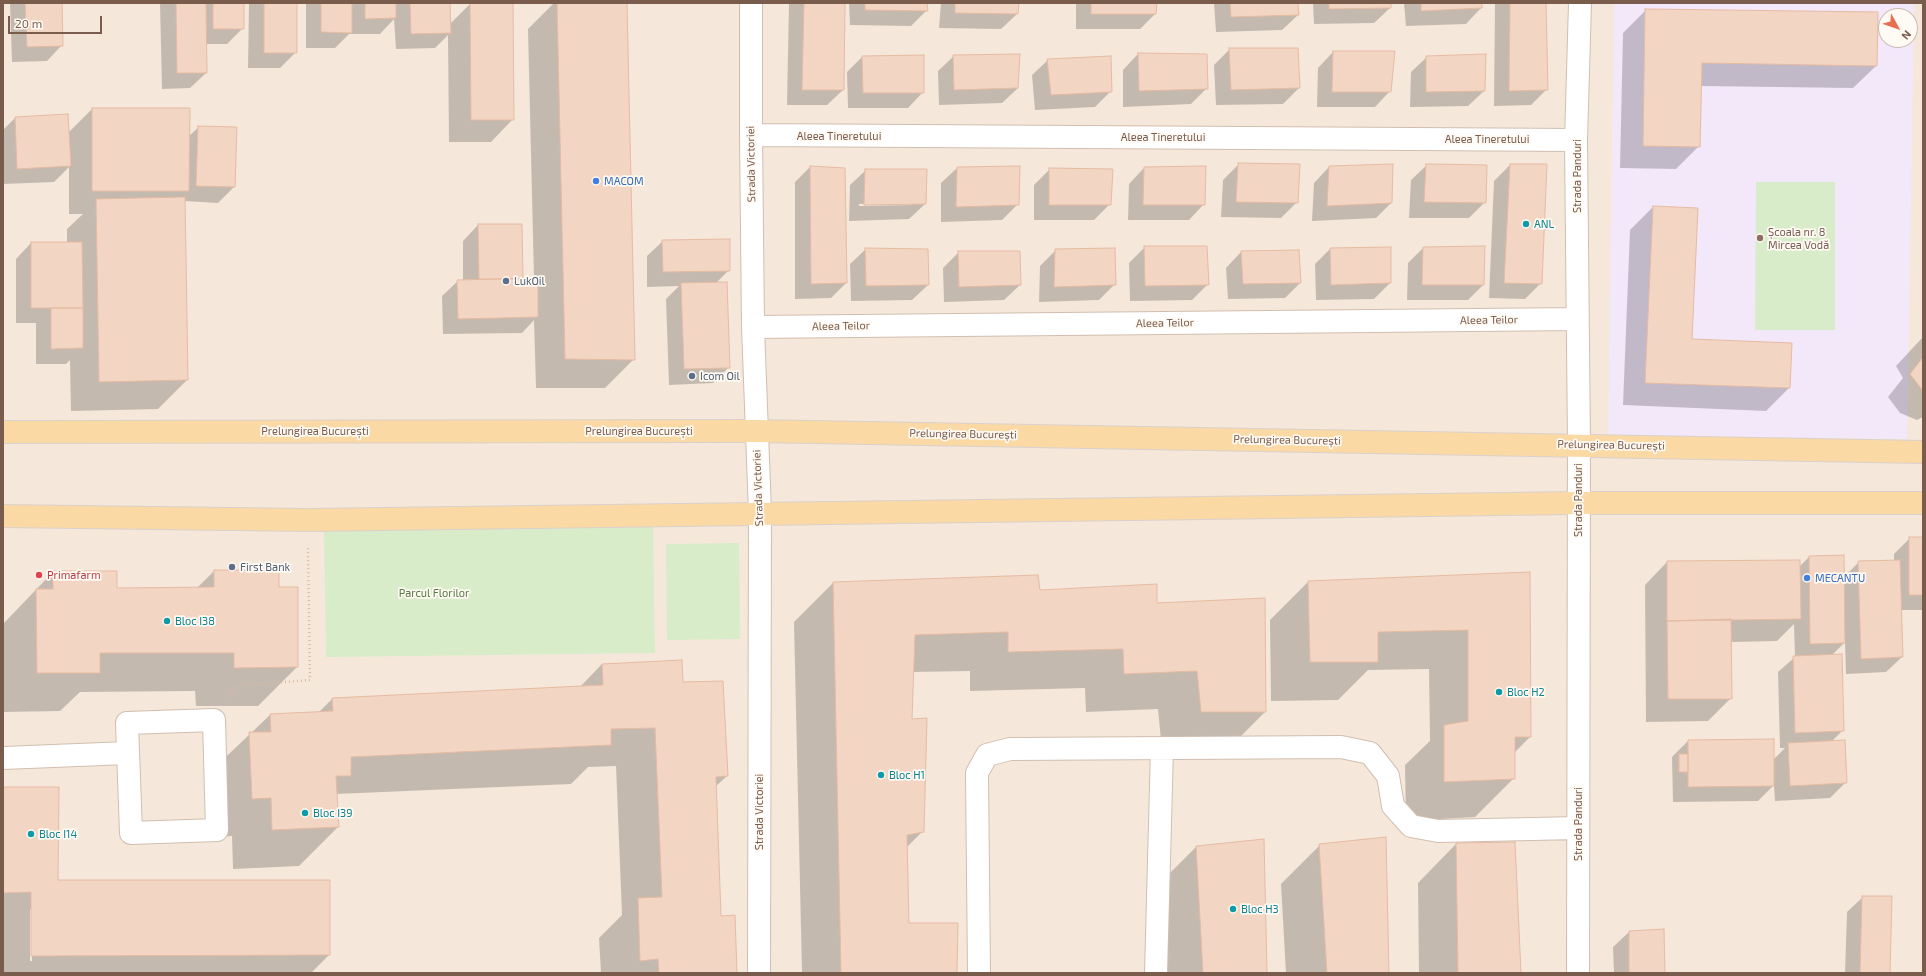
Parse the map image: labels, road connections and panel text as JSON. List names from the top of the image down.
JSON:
{
  "streets": {
    "main road": ["Prelungirea București"],
    "street": [
      "Aleea Tineretului",
      "Strada Victoriei",
      "Strada Panduri",
      "Aleea Teilor"
    ]
  },
  "crossings": [
    ["Aleea Tineretului", "Strada Victoriei"],
    ["Aleea Tineretului", "Strada Panduri"],
    ["Strada Victoriei", "Aleea Teilor"],
    ["Strada Victoriei", "Prelungirea București"],
    ["Strada Panduri", "Aleea Teilor"],
    ["Strada Panduri", "Prelungirea București"]
  ],
  "parks": ["Parcul Florilor"],
  "places": [
    "MACOM",
    "ANL",
    "Școala nr. 8 Mircea Vodă",
    "LukOil",
    "Icom Oil",
    "First Bank",
    "Primafarm",
    "MECANTU",
    "Bloc I38",
    "Bloc H2",
    "Bloc H1",
    "Bloc I39",
    "Bloc I14",
    "Bloc H3"
  ],
  "scale_bar": "20 m",
  "north": "bottom right"
}
